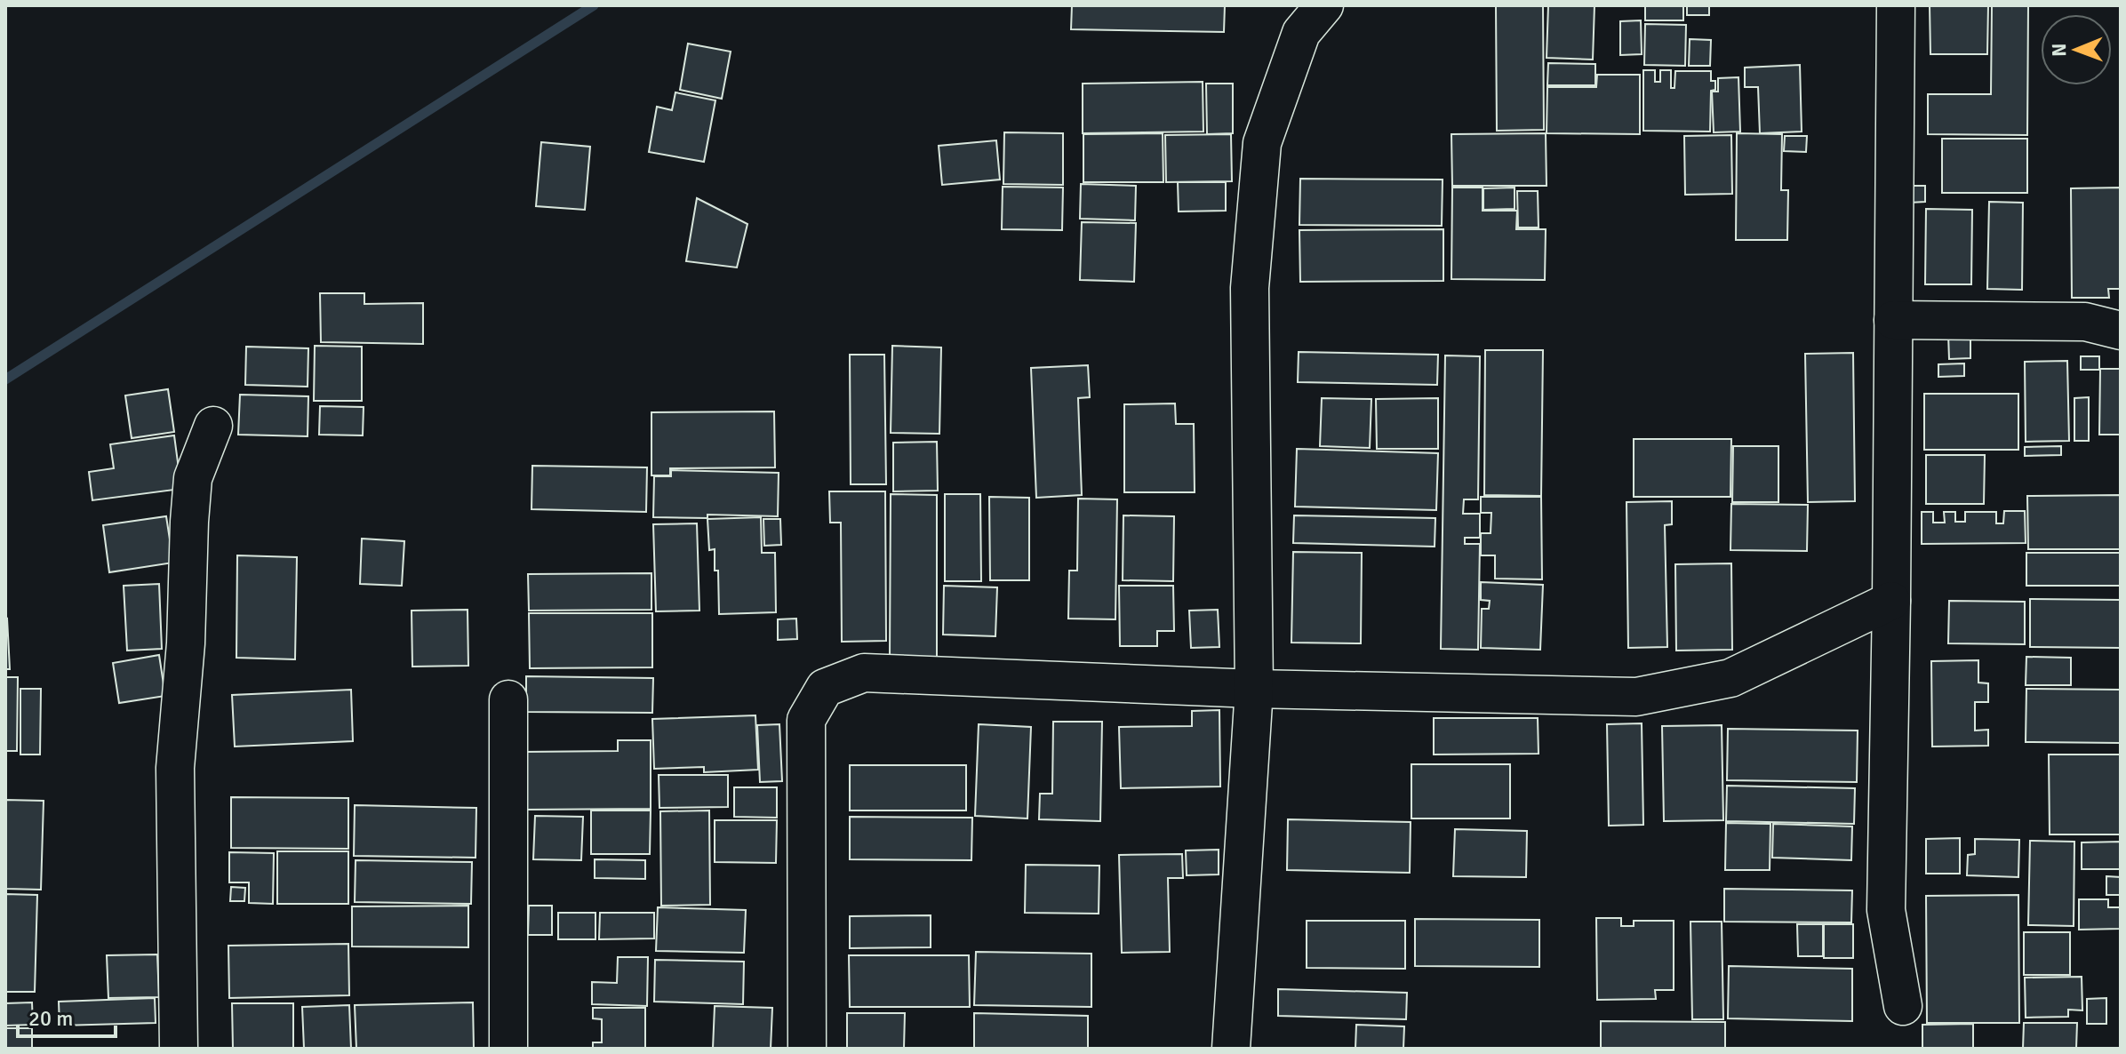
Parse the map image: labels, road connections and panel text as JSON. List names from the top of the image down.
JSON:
{
  "scale_bar": "20 m",
  "north": "left"
}
